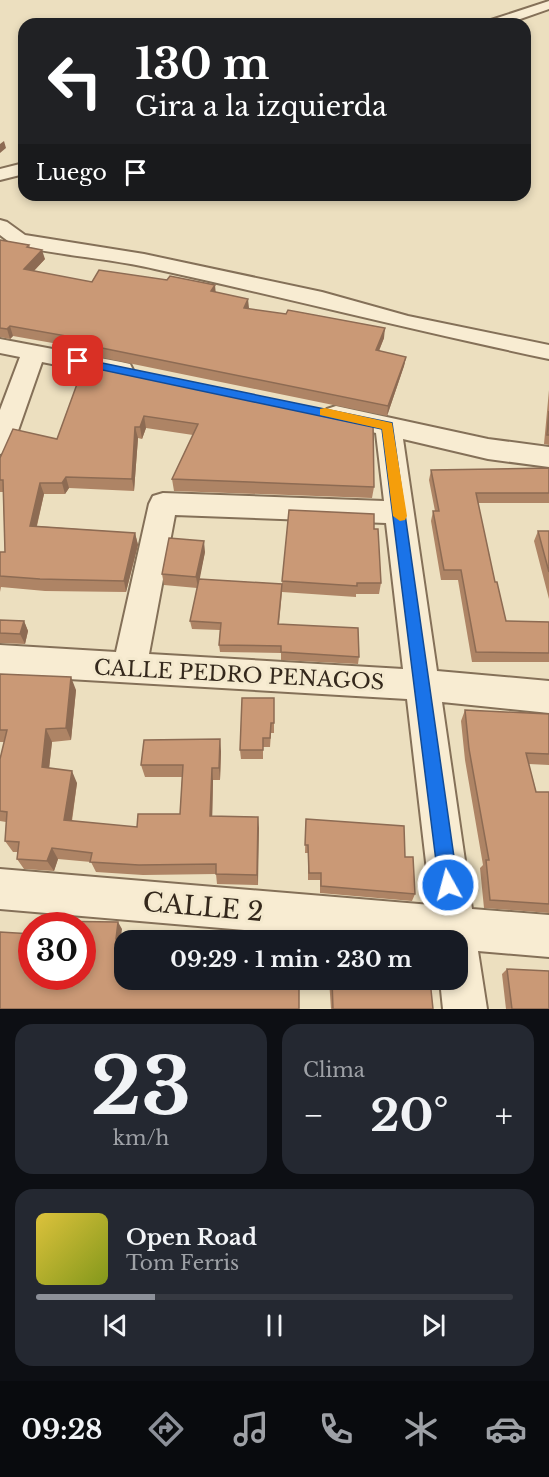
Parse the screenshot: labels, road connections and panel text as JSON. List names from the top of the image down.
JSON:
{
  "streets": {
    "street": ["CALLE PEDRO PENAGOS", "CALLE 2"]
  },
  "page": {
    "turn": ["130 m", "Gira a la izquierda"],
    "then": "Luego",
    "limit": "30",
    "trip": "09:29 · 1 min · 230 m",
    "tile": [
      ["23", "km/h"],
      "Clima"
    ],
    "heat": ["−", "20°", "+"],
    "song": ["Open Road", "Tom Ferris"],
    "tabs": "09:28"
  }
}
